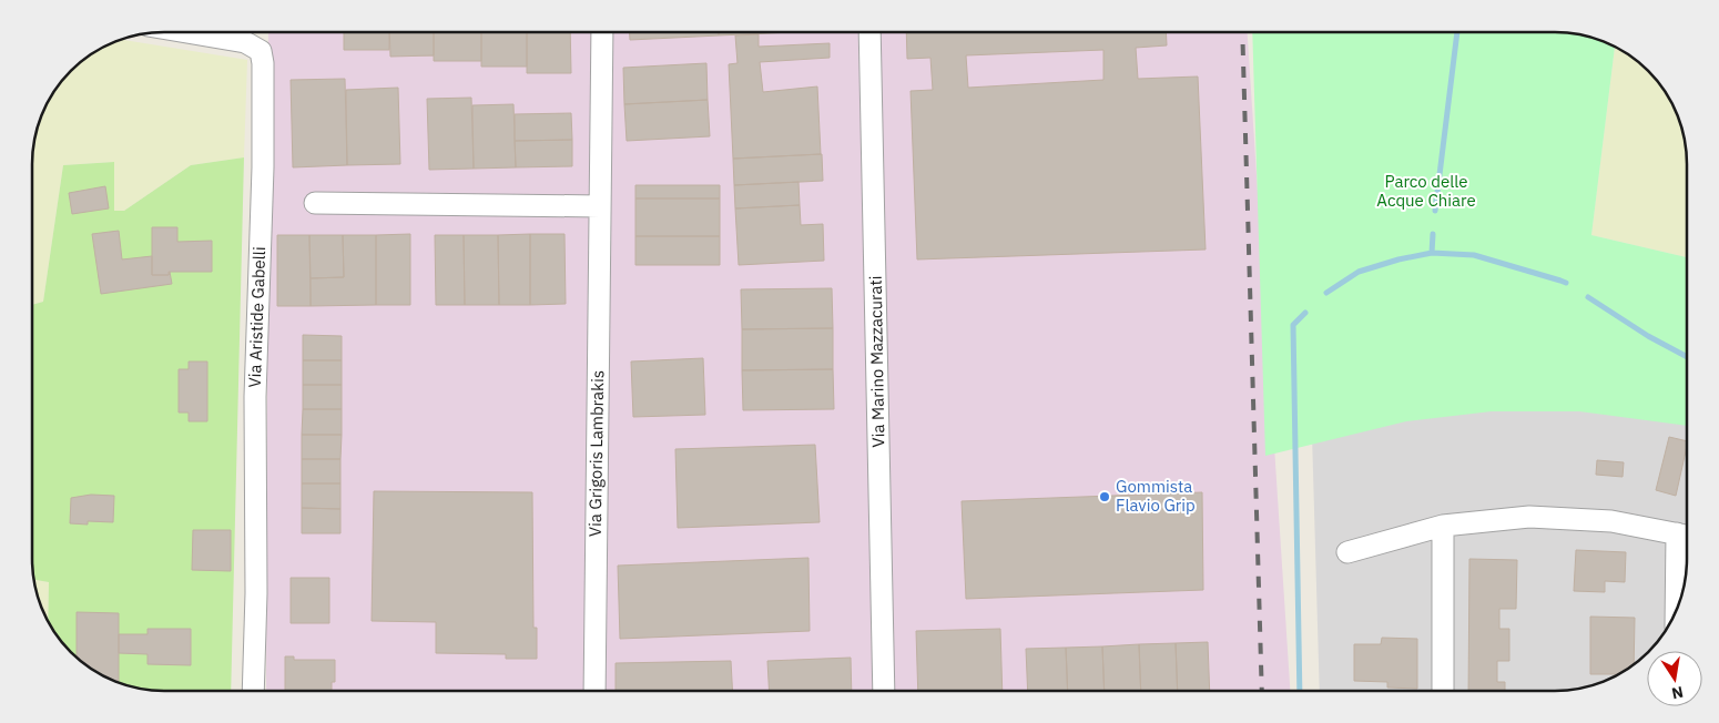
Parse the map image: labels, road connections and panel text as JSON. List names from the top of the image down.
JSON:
{
  "streets": {
    "street": ["Via Aristide Gabelli", "Via Marino Mazzacurati", "Via Grigoris Lambrakis"]
  },
  "parks": ["Parco delle Acque Chiare"],
  "places": ["Gommista Flavio Grip"],
  "north": "bottom"
}
